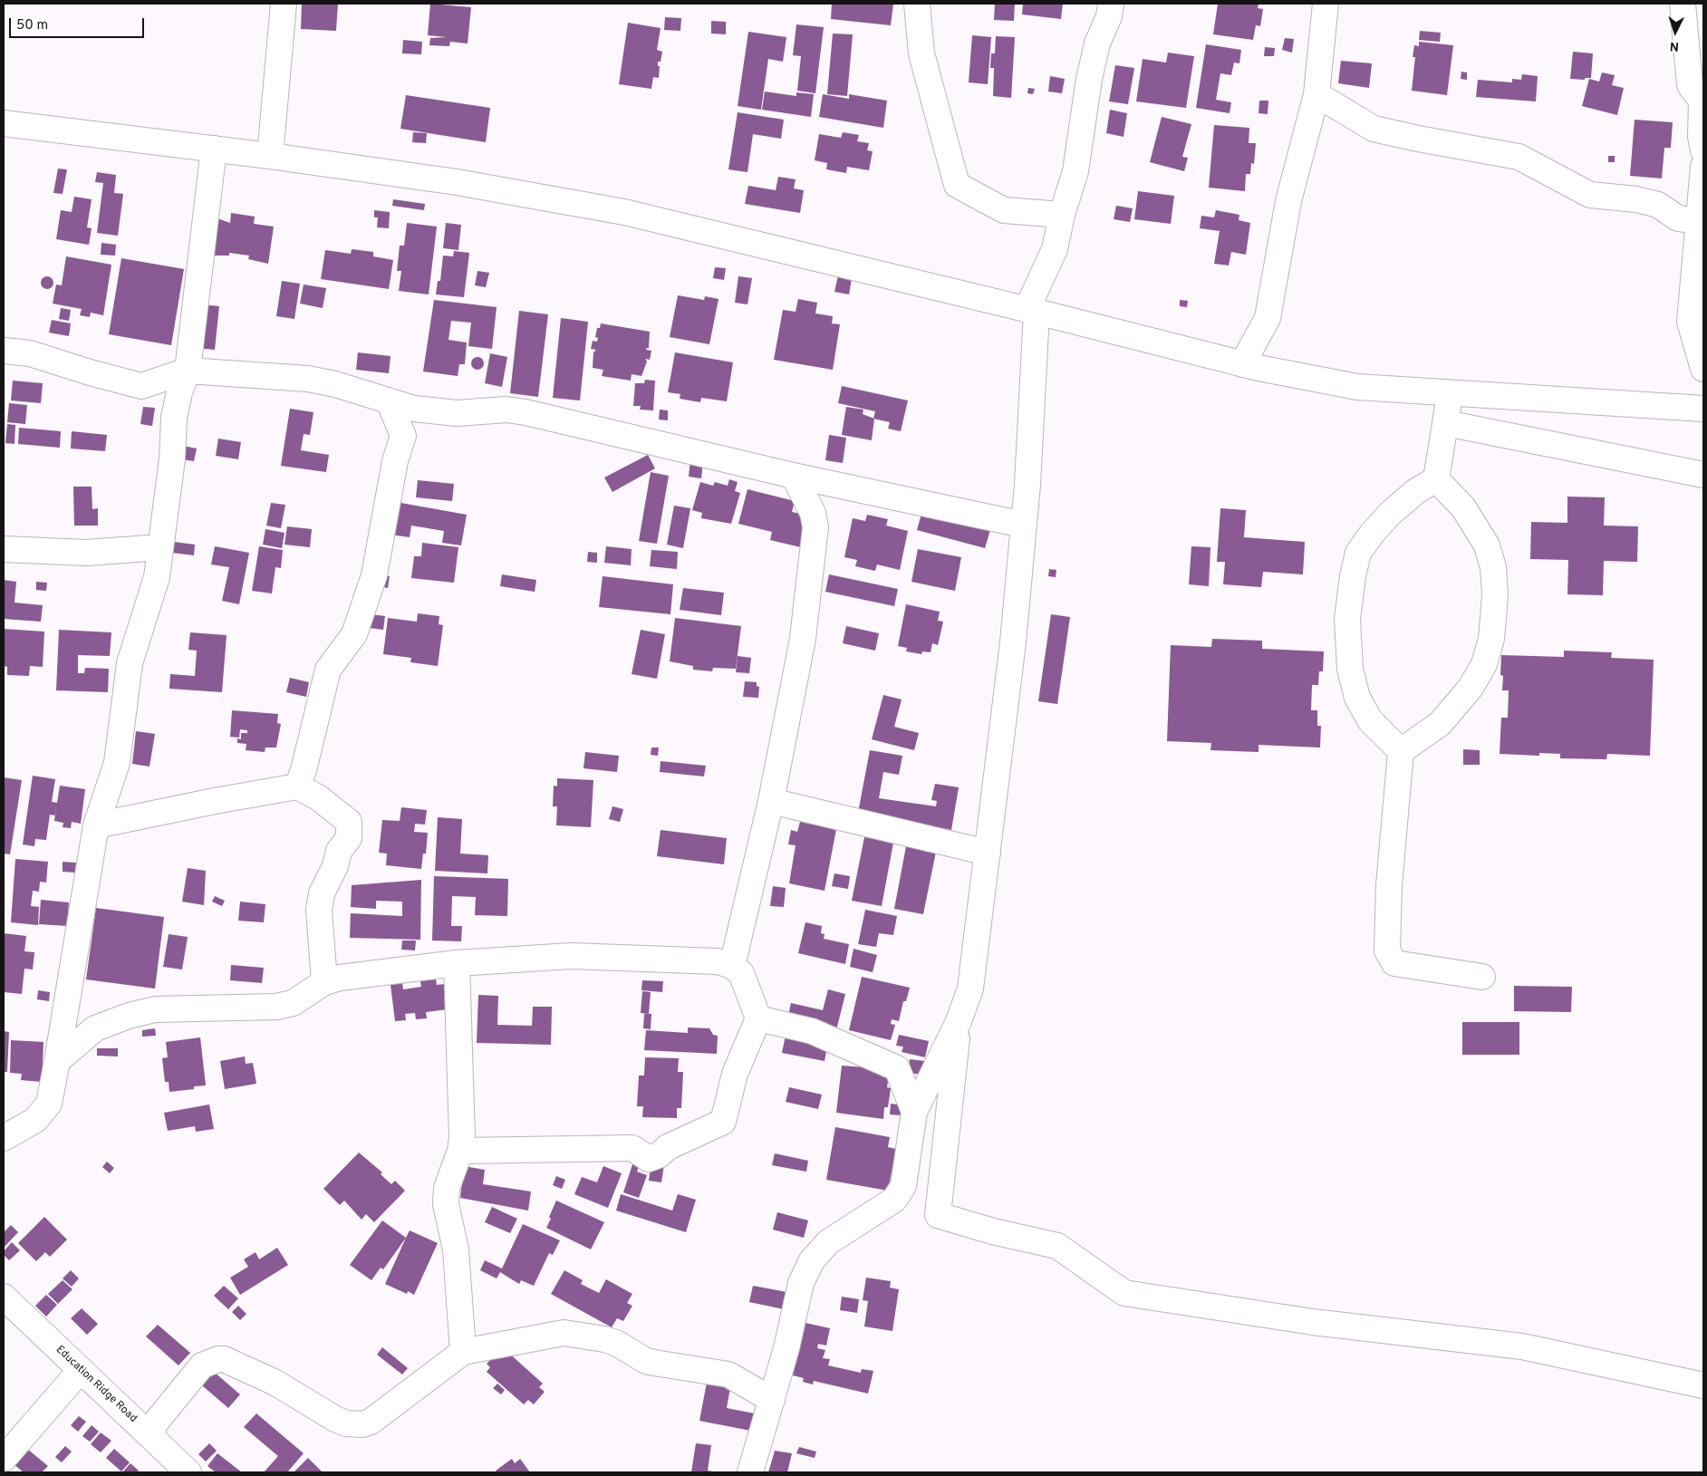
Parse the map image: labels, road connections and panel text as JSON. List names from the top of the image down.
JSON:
{
  "streets": {
    "street": ["Education Ridge Road"]
  },
  "scale_bar": "50 m",
  "north": "bottom"
}
